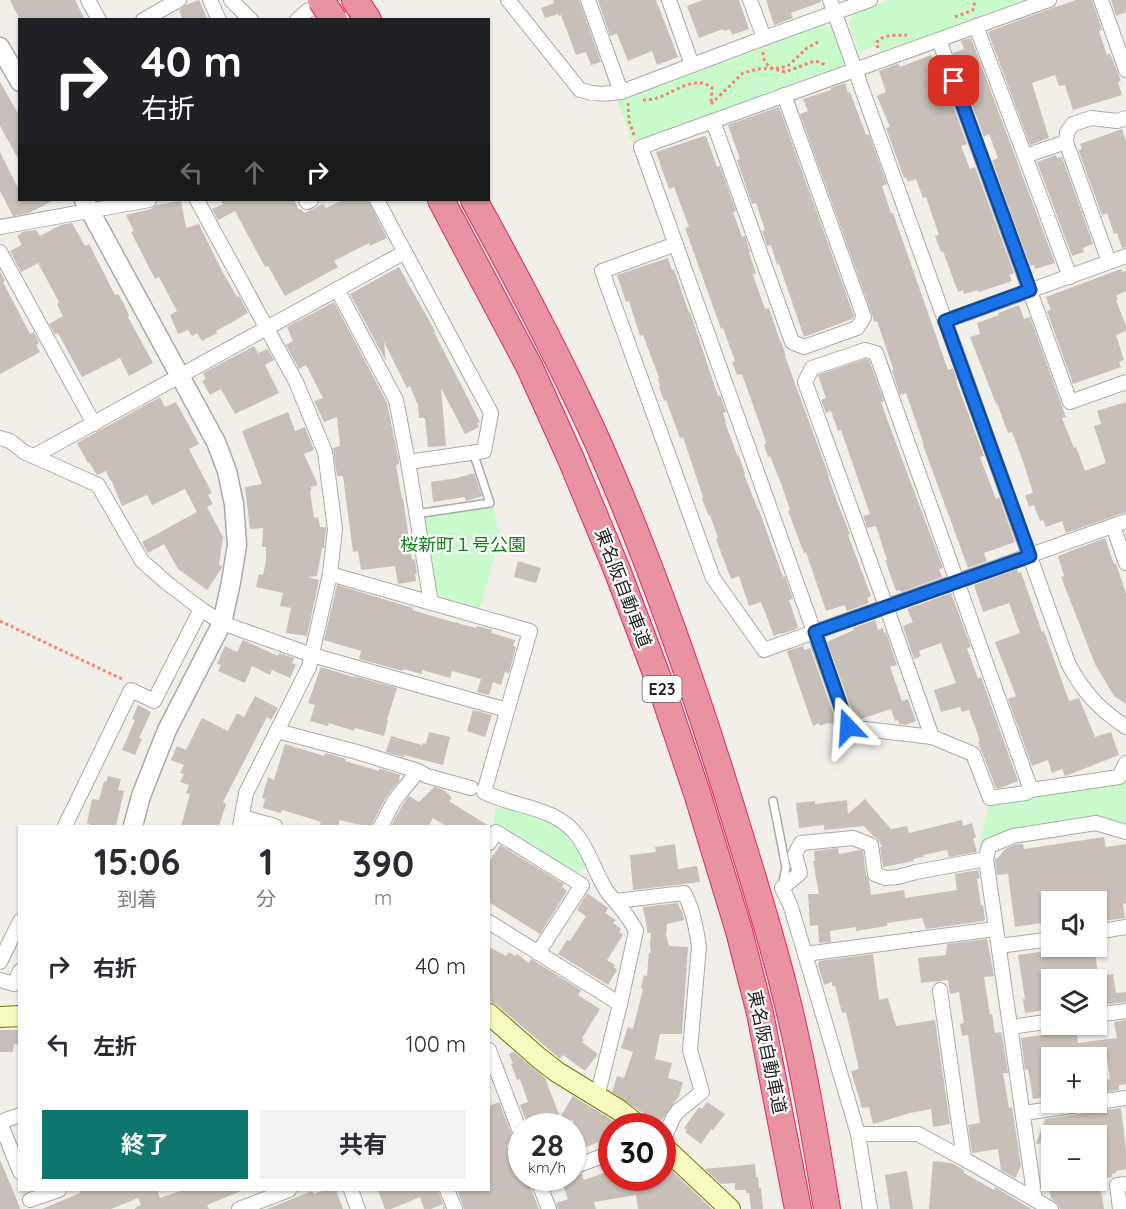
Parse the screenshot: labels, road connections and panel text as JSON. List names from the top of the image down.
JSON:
{
  "streets": {
    "highway": ["東名阪自動車道", "E23"]
  },
  "parks": ["桜新町１号公園"],
  "page": {
    "turn": ["40 m", "右折"],
    "eta": [
      "15:06",
      "到着",
      "1",
      "分",
      "390",
      "m"
    ],
    "map_buttons": ["+", "−"],
    "list": [
      {
        "name": "右折",
        "value": "40 m"
      },
      {
        "name": "左折",
        "value": "100 m"
      }
    ],
    "buttons": ["終了", "共有"],
    "speed": "28 km/h",
    "limit": "30"
  }
}
